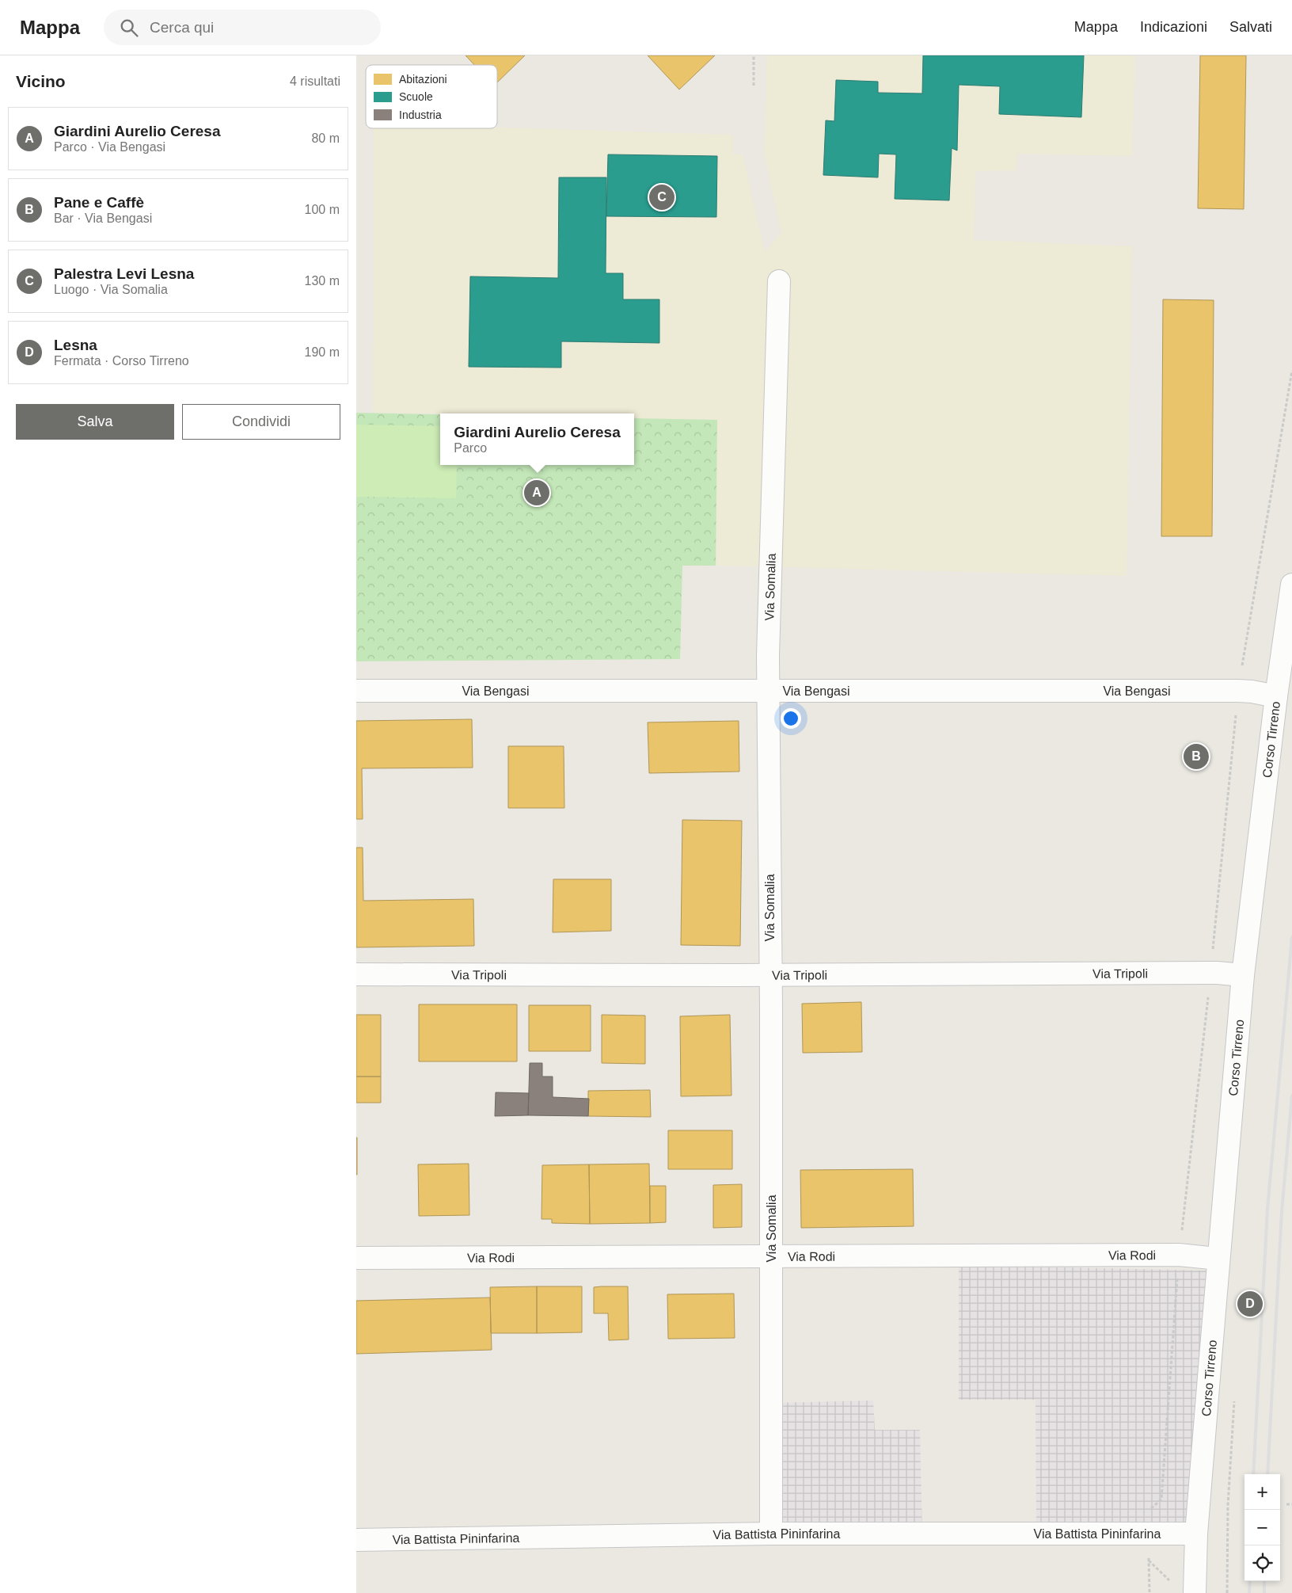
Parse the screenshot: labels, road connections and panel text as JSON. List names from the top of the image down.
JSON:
{
  "streets": {
    "street": [
      "Via Somalia",
      "Via Bengasi",
      "Corso Tirreno",
      "Via Tripoli",
      "Via Rodi",
      "Via Battista Pininfarina"
    ]
  },
  "crossings": [
    ["Via Somalia", "Via Bengasi"],
    ["Via Somalia", "Via Tripoli"],
    ["Via Somalia", "Via Rodi"],
    ["Via Somalia", "Via Battista Pininfarina"],
    ["Via Bengasi", "Corso Tirreno"],
    ["Corso Tirreno", "Via Tripoli"],
    ["Corso Tirreno", "Via Rodi"],
    ["Corso Tirreno", "Via Battista Pininfarina"]
  ],
  "legend": ["Abitazioni", "Scuole", "Industria"],
  "page": {
    "header": "Mappa",
    "search": "Cerca qui",
    "nav": ["Mappa", "Indicazioni", "Salvati"],
    "heading": ["Vicino", "4 risultati"],
    "list": [
      {
        "mark": "A",
        "name": "Giardini Aurelio Ceresa",
        "note": "Parco · Via Bengasi",
        "value": "80 m"
      },
      {
        "mark": "B",
        "name": "Pane e Caffè",
        "note": "Bar · Via Bengasi",
        "value": "100 m"
      },
      {
        "mark": "C",
        "name": "Palestra Levi Lesna",
        "note": "Luogo · Via Somalia",
        "value": "130 m"
      },
      {
        "mark": "D",
        "name": "Lesna",
        "note": "Fermata · Corso Tirreno",
        "value": "190 m"
      }
    ],
    "pins": [
      "C",
      "A",
      "B",
      "D"
    ],
    "buttons": ["Salva", "Condividi"],
    "popup": ["Giardini Aurelio Ceresa", "Parco"],
    "map_buttons": ["+", "−"]
  }
}
